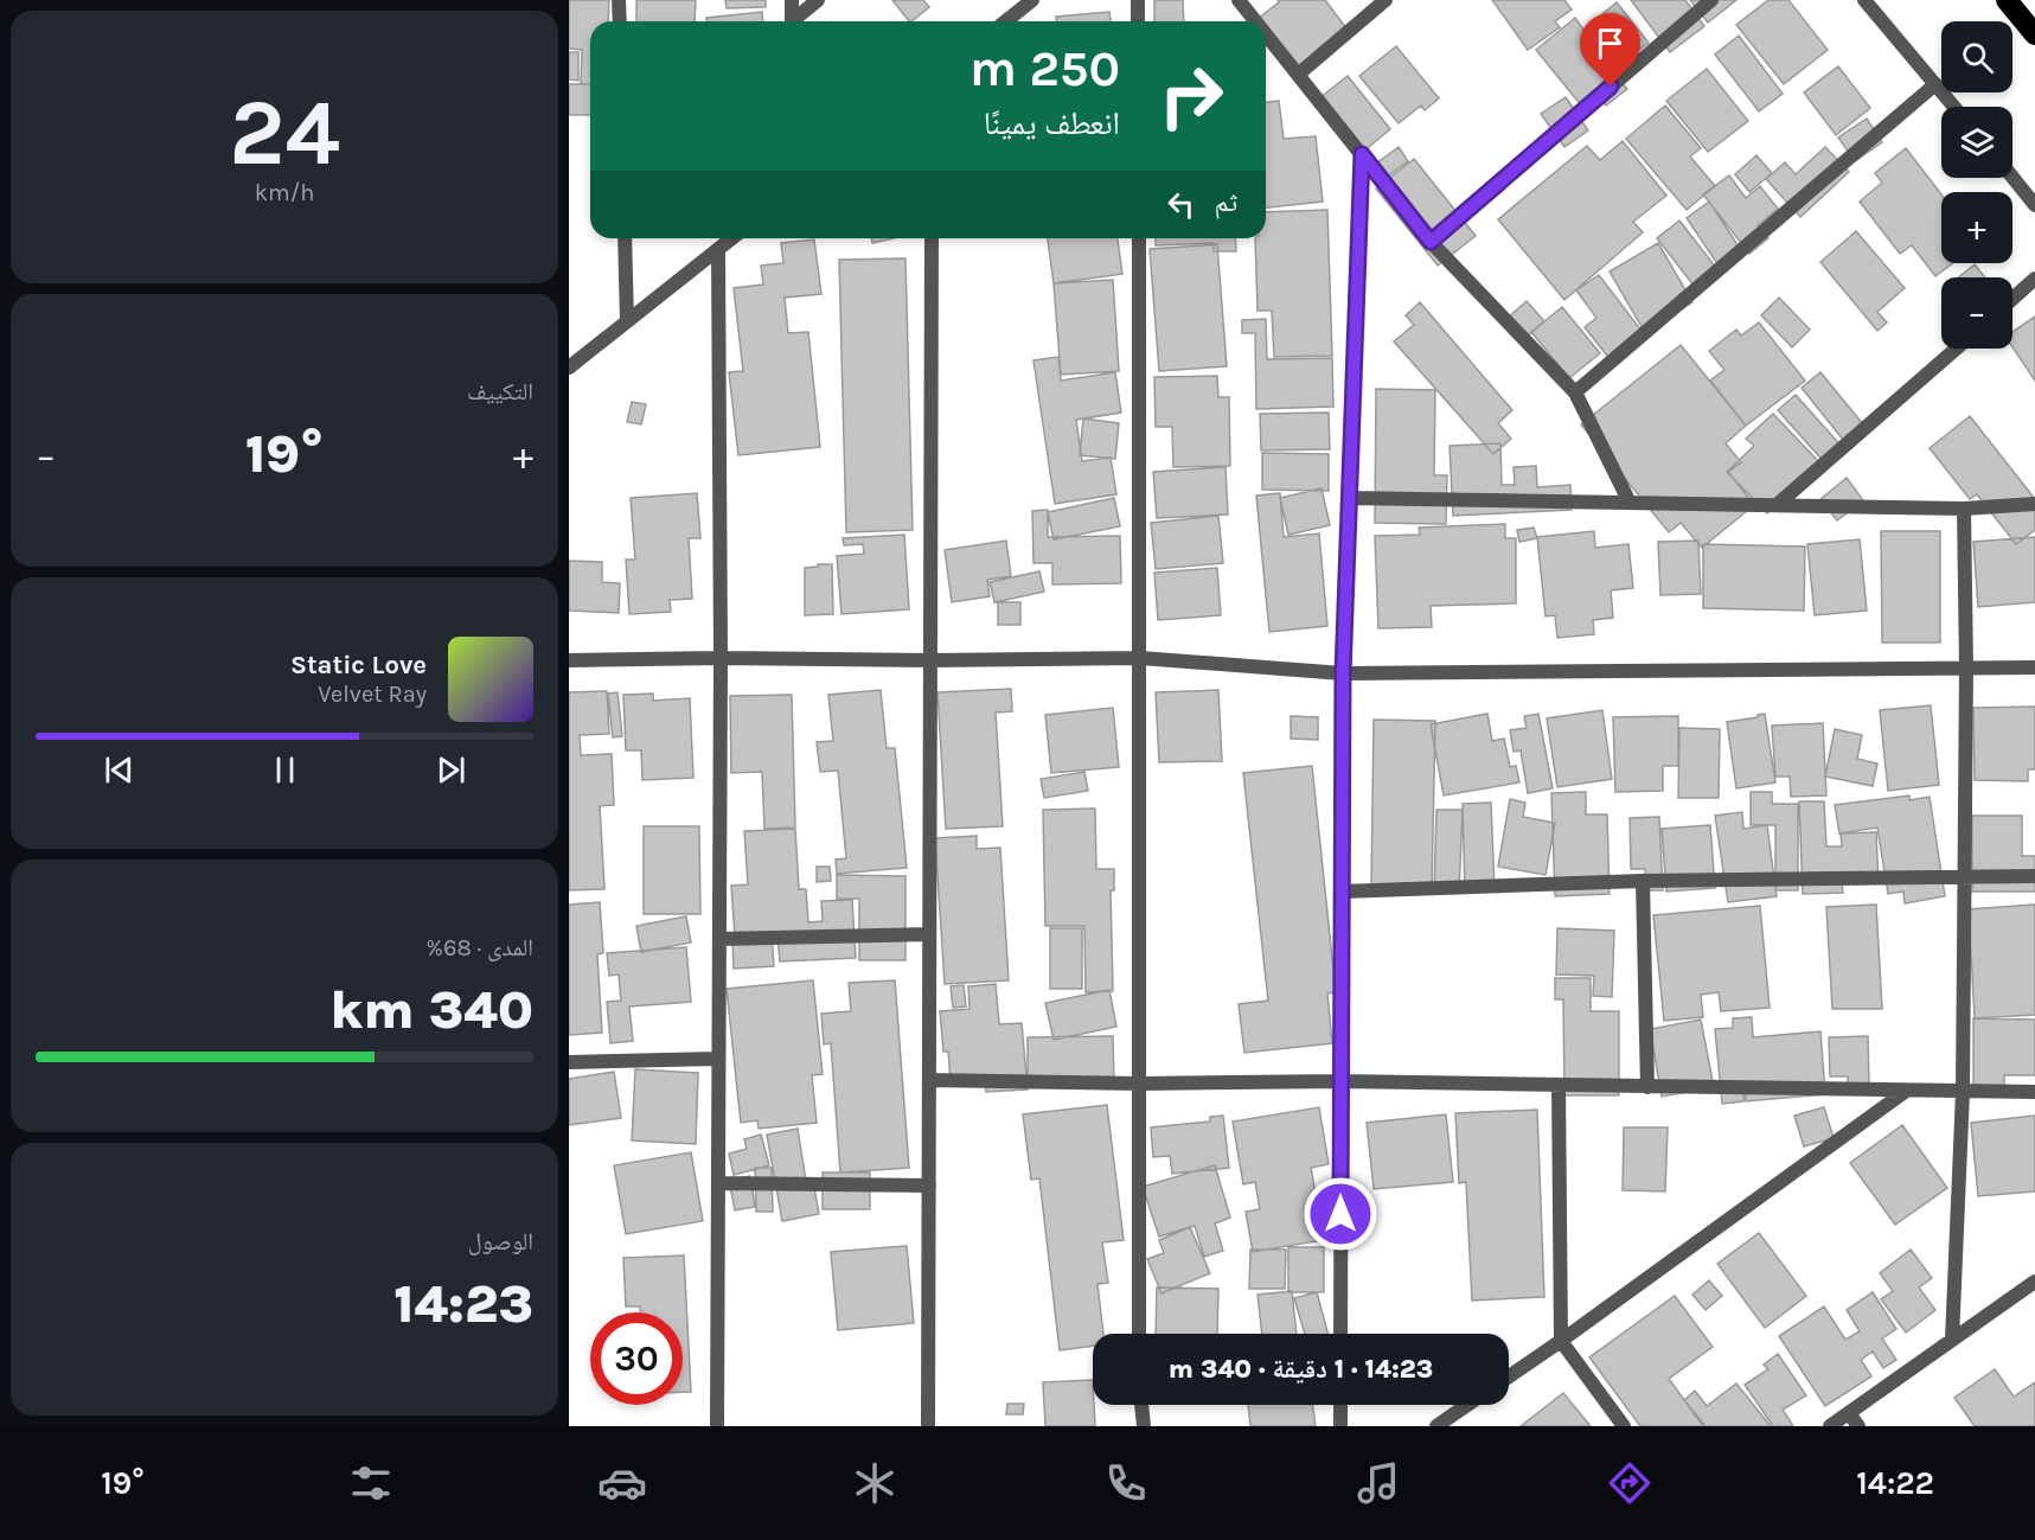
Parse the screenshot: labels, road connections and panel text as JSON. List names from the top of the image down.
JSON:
{
  "page": {
    "tile": [
      ["24", "km/h"],
      "التكييف",
      ["المدى · 68%", "340 km"],
      ["الوصول", "14:23"]
    ],
    "map_buttons": ["+", "−"],
    "turn": ["250 m", "انعطف يمينًا"],
    "then": "ثم",
    "heat": ["−", "19°", "+"],
    "song": ["Static Love", "Velvet Ray"],
    "limit": "30",
    "trip": "14:23 · 1 دقيقة · 340 m",
    "tabs": ["14:22", "19°"]
  }
}
